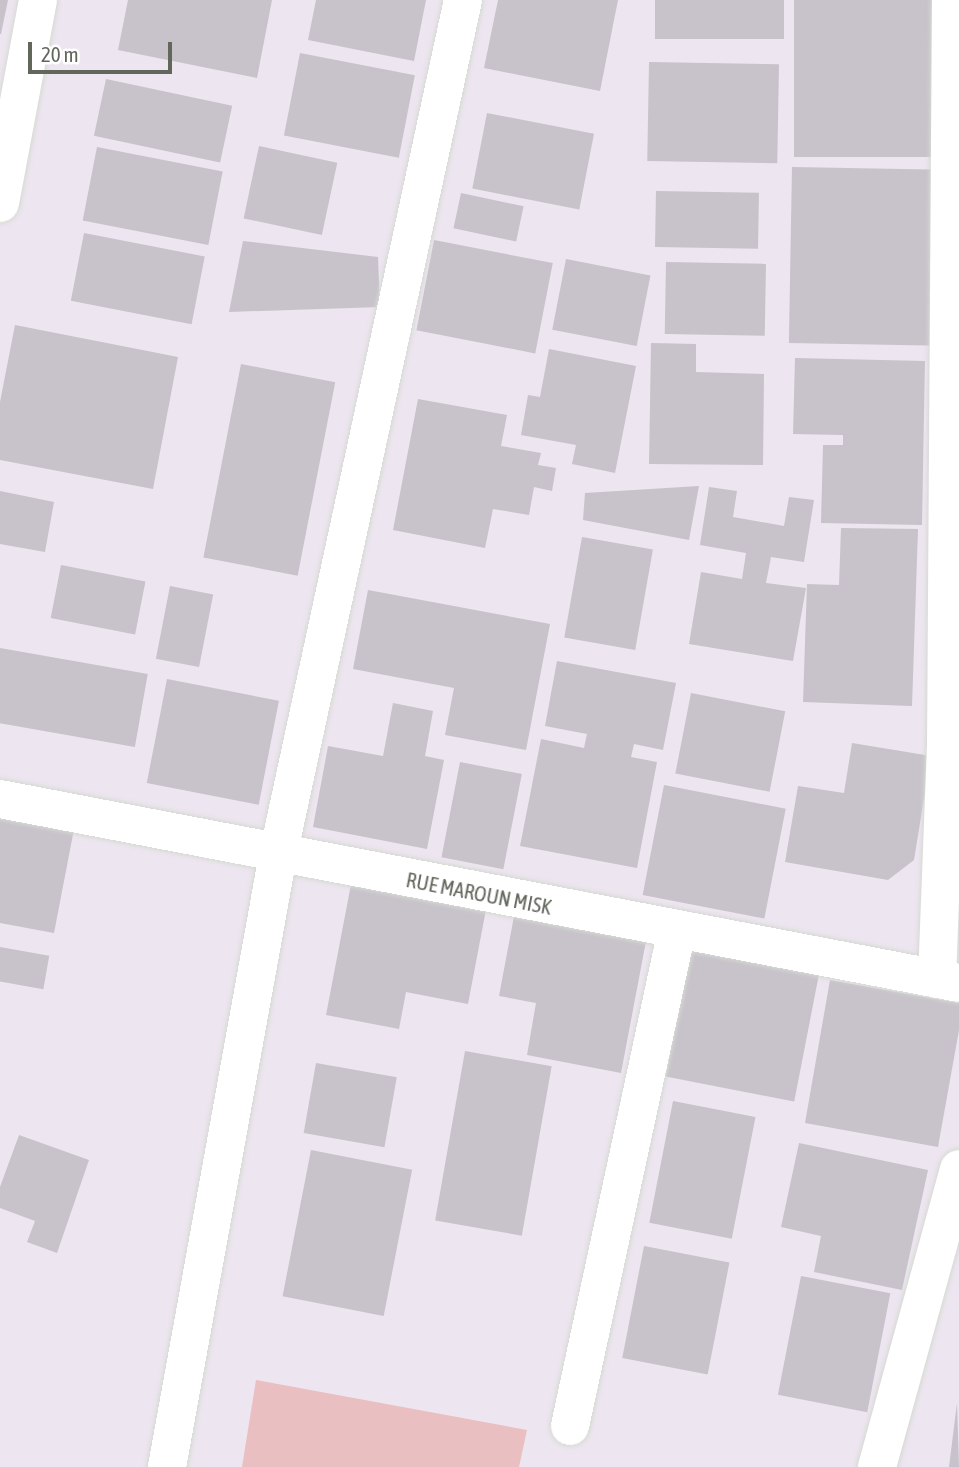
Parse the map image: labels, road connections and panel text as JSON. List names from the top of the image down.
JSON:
{
  "streets": {
    "street": ["RUE MAROUN MISK"]
  },
  "scale_bar": "20 m"
}
